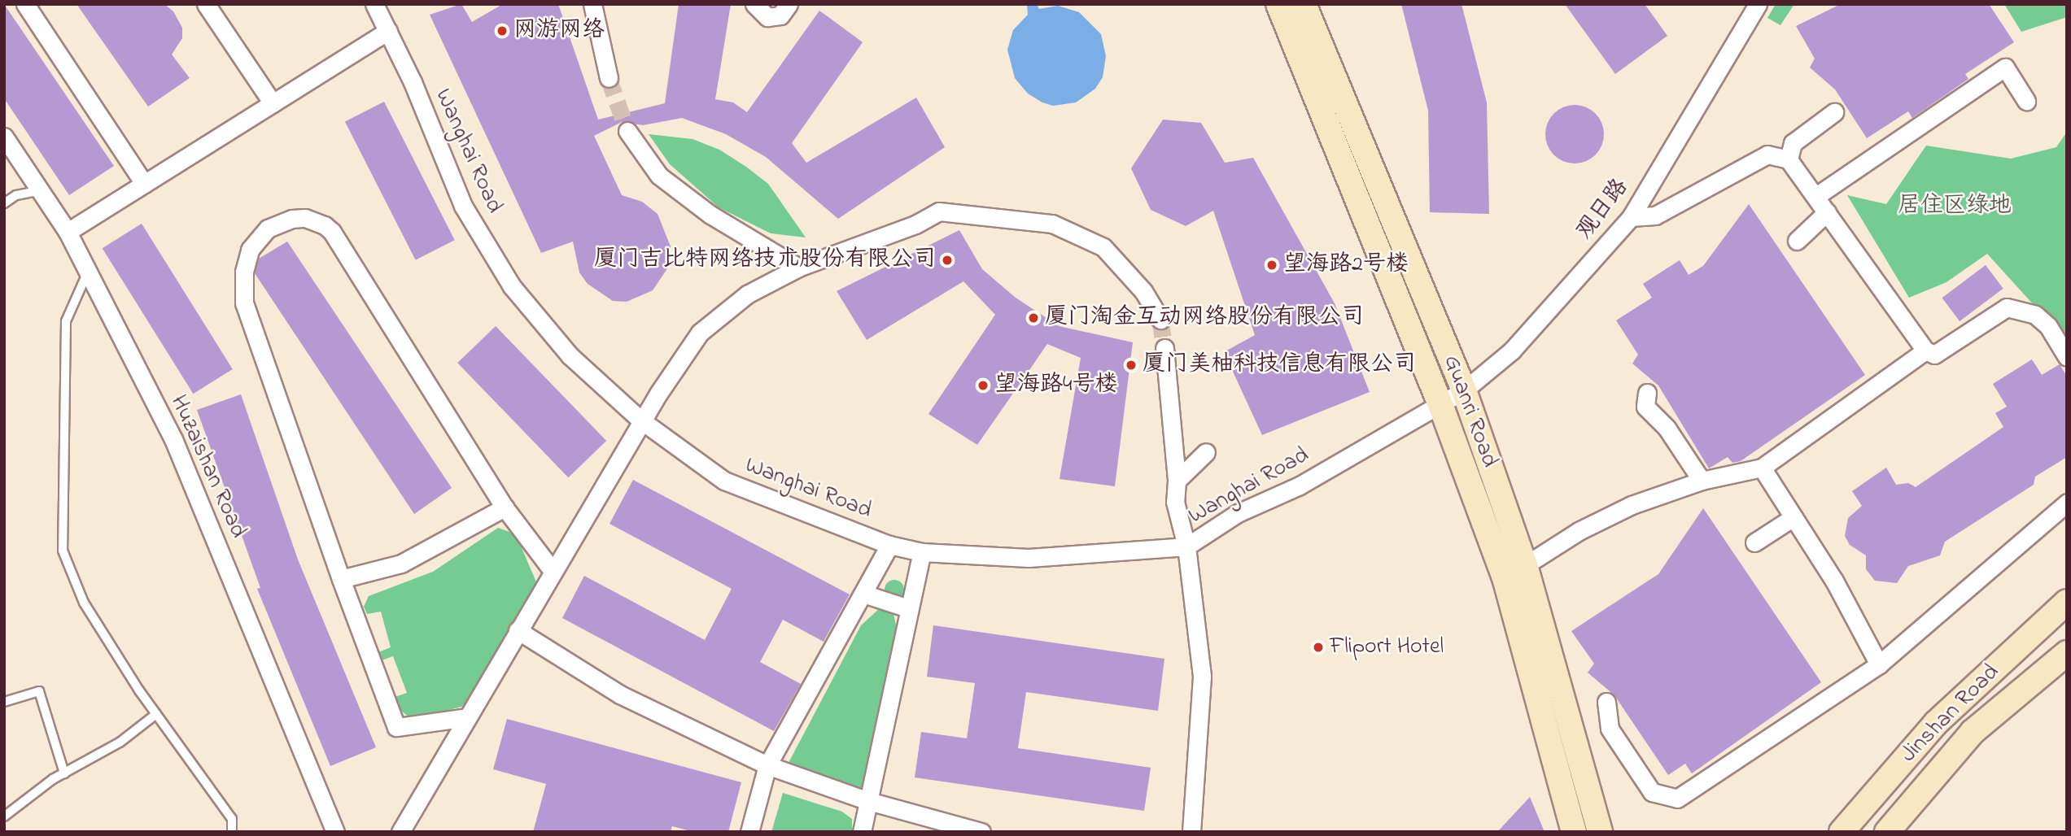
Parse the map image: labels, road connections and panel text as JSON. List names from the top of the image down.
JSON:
{
  "streets": {
    "street": [
      "Wanghai Road",
      "观日路",
      "Guanri Road",
      "Huzaishan Road",
      "Jinshan Road"
    ]
  },
  "crossings": [
    ["Wanghai Road", "观日路"],
    ["Wanghai Road", "Guanri Road"],
    ["观日路", "Guanri Road"]
  ],
  "parks": ["居住区绿地"],
  "places": [
    "网游网络",
    "厦门吉比特网络技术股份有限公司",
    "望海路2号楼",
    "厦门淘金互动网络股份有限公司",
    "厦门美柚科技信息有限公司",
    "望海路4号楼",
    "Fliport Hotel"
  ]
}
